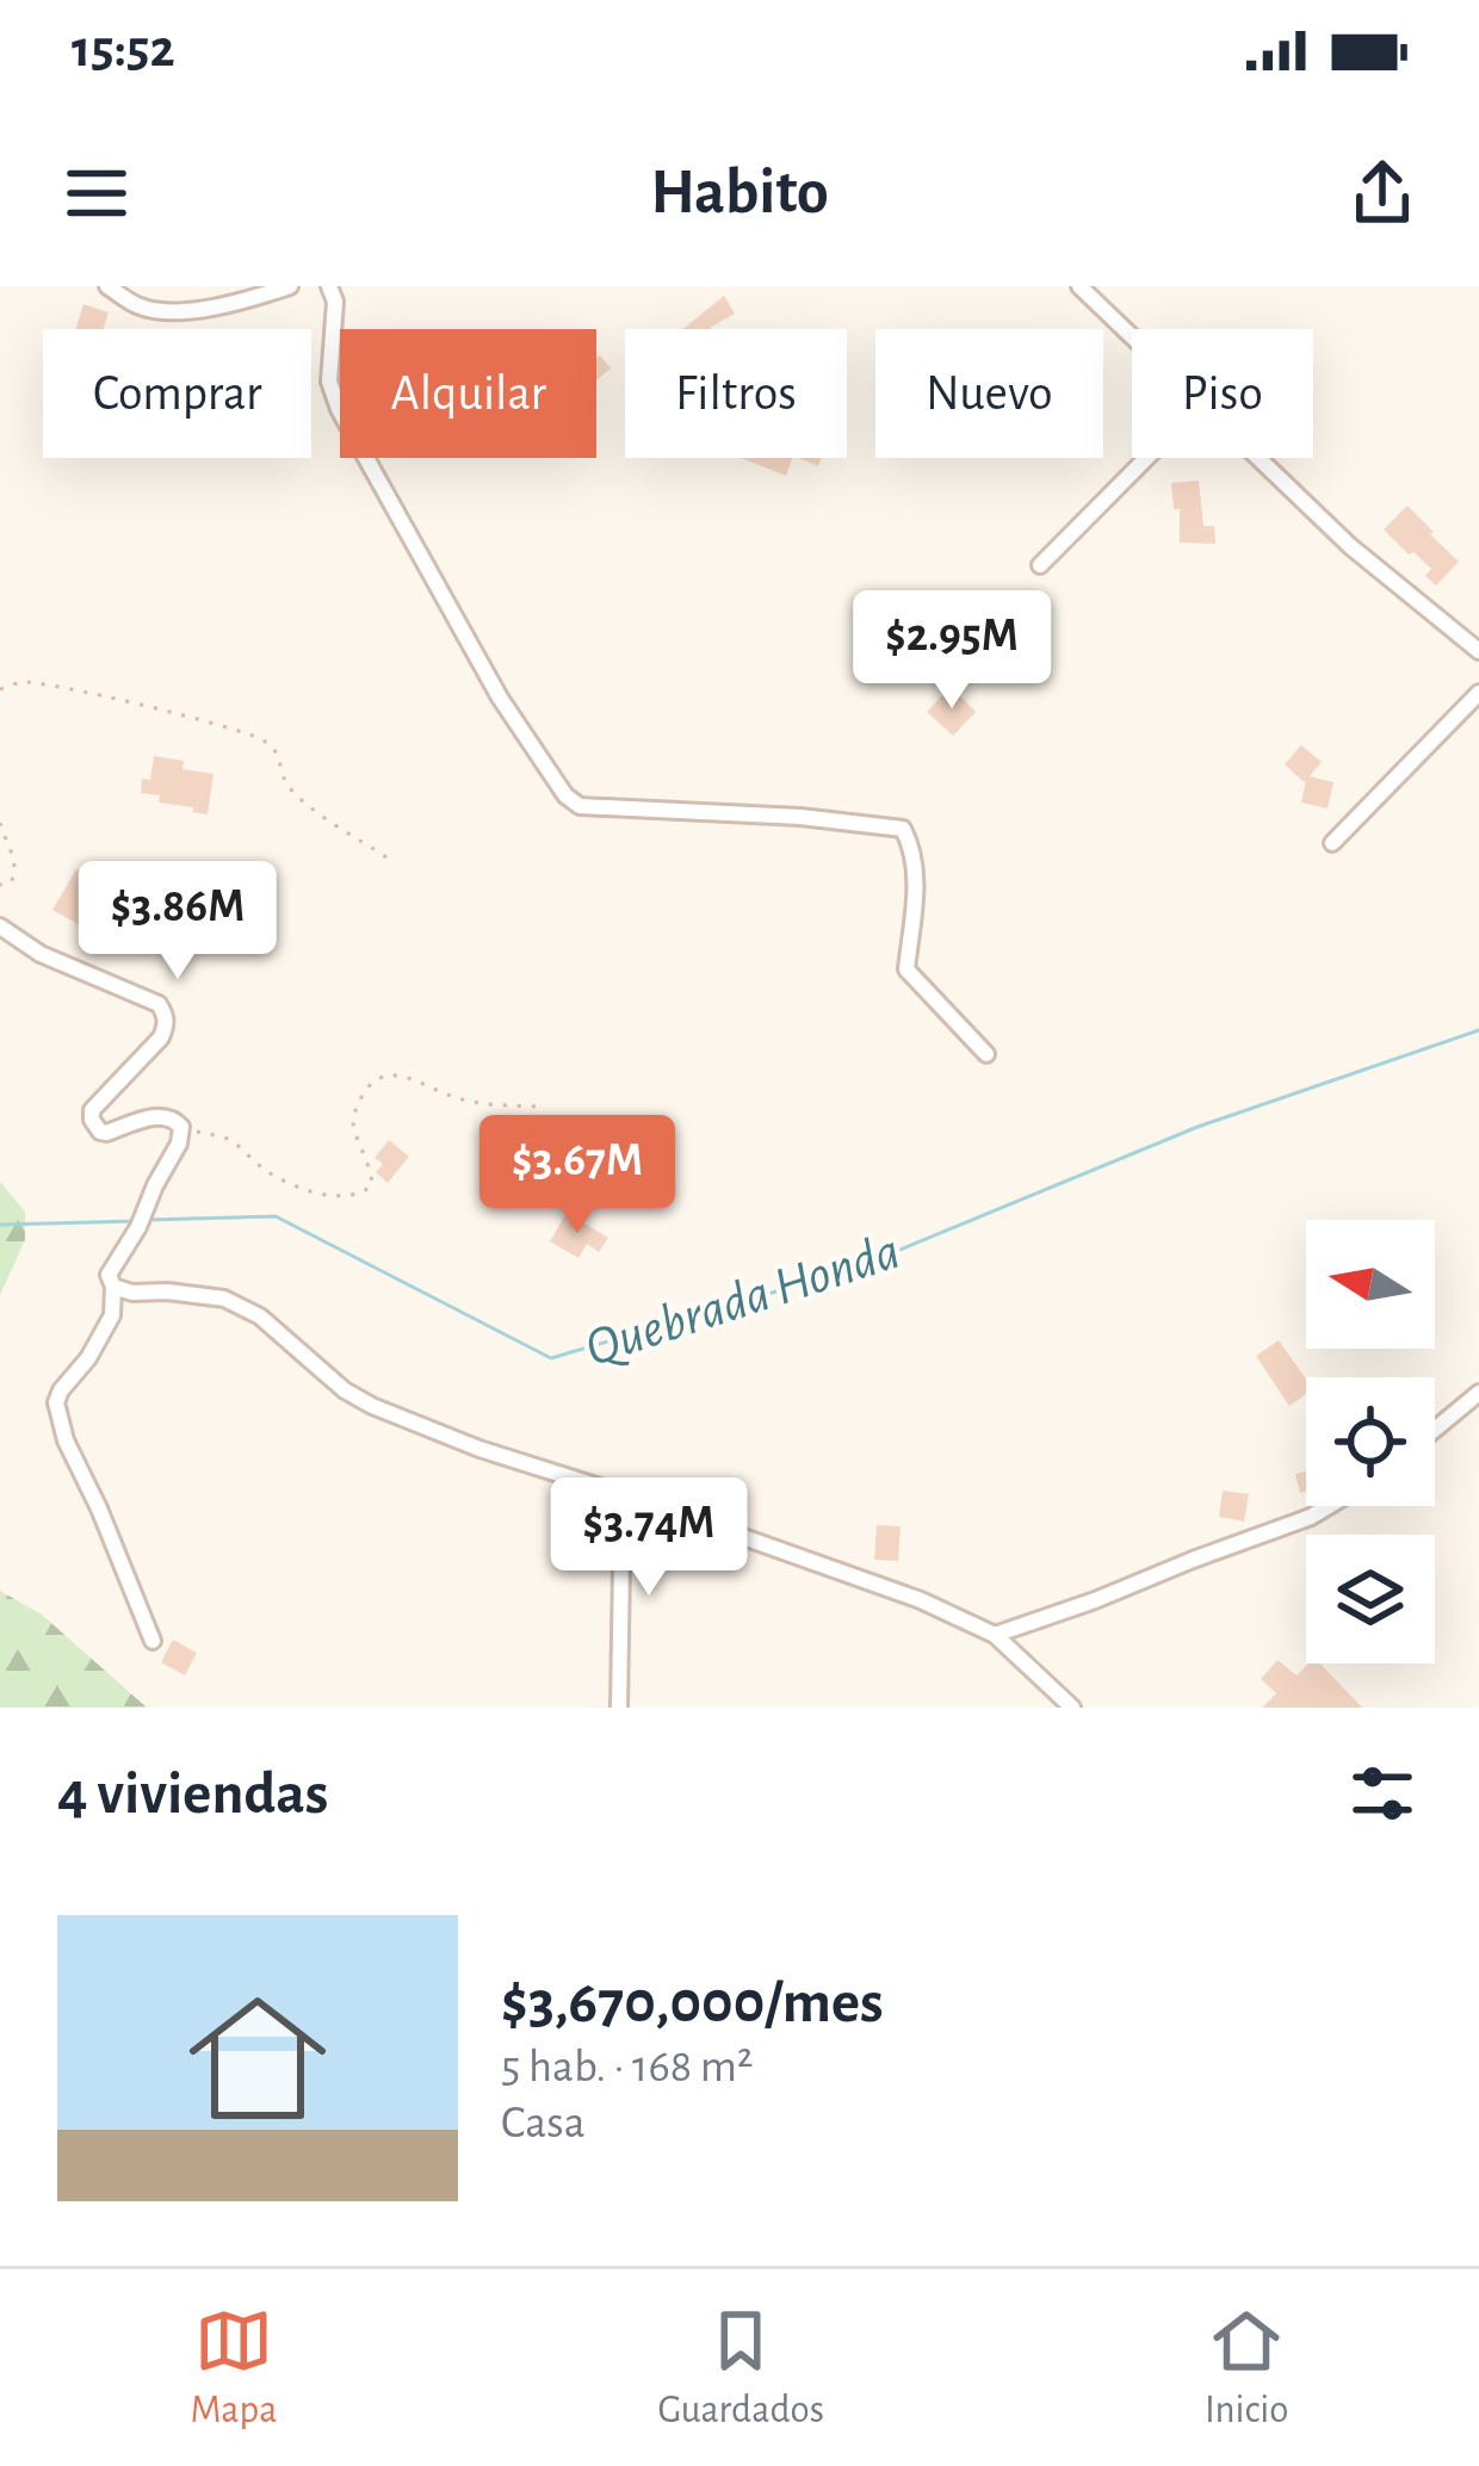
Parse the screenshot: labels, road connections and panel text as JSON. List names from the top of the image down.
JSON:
{
  "water": ["Quebrada Honda"],
  "north": "left",
  "page": {
    "status": "15:52",
    "header": "Habito",
    "chip": [
      "Comprar",
      "Alquilar",
      "Filtros",
      "Nuevo",
      "Piso"
    ],
    "price": [
      "$2.95M",
      "$3.86M",
      "$3.67M",
      "$3.74M"
    ],
    "heading": "4 viviendas",
    "list": [
      {
        "name": "$3,670,000/mes",
        "note": "5 hab. · 168 m² · Casa"
      }
    ],
    "tabs": ["Mapa", "Guardados", "Inicio"]
  }
}
